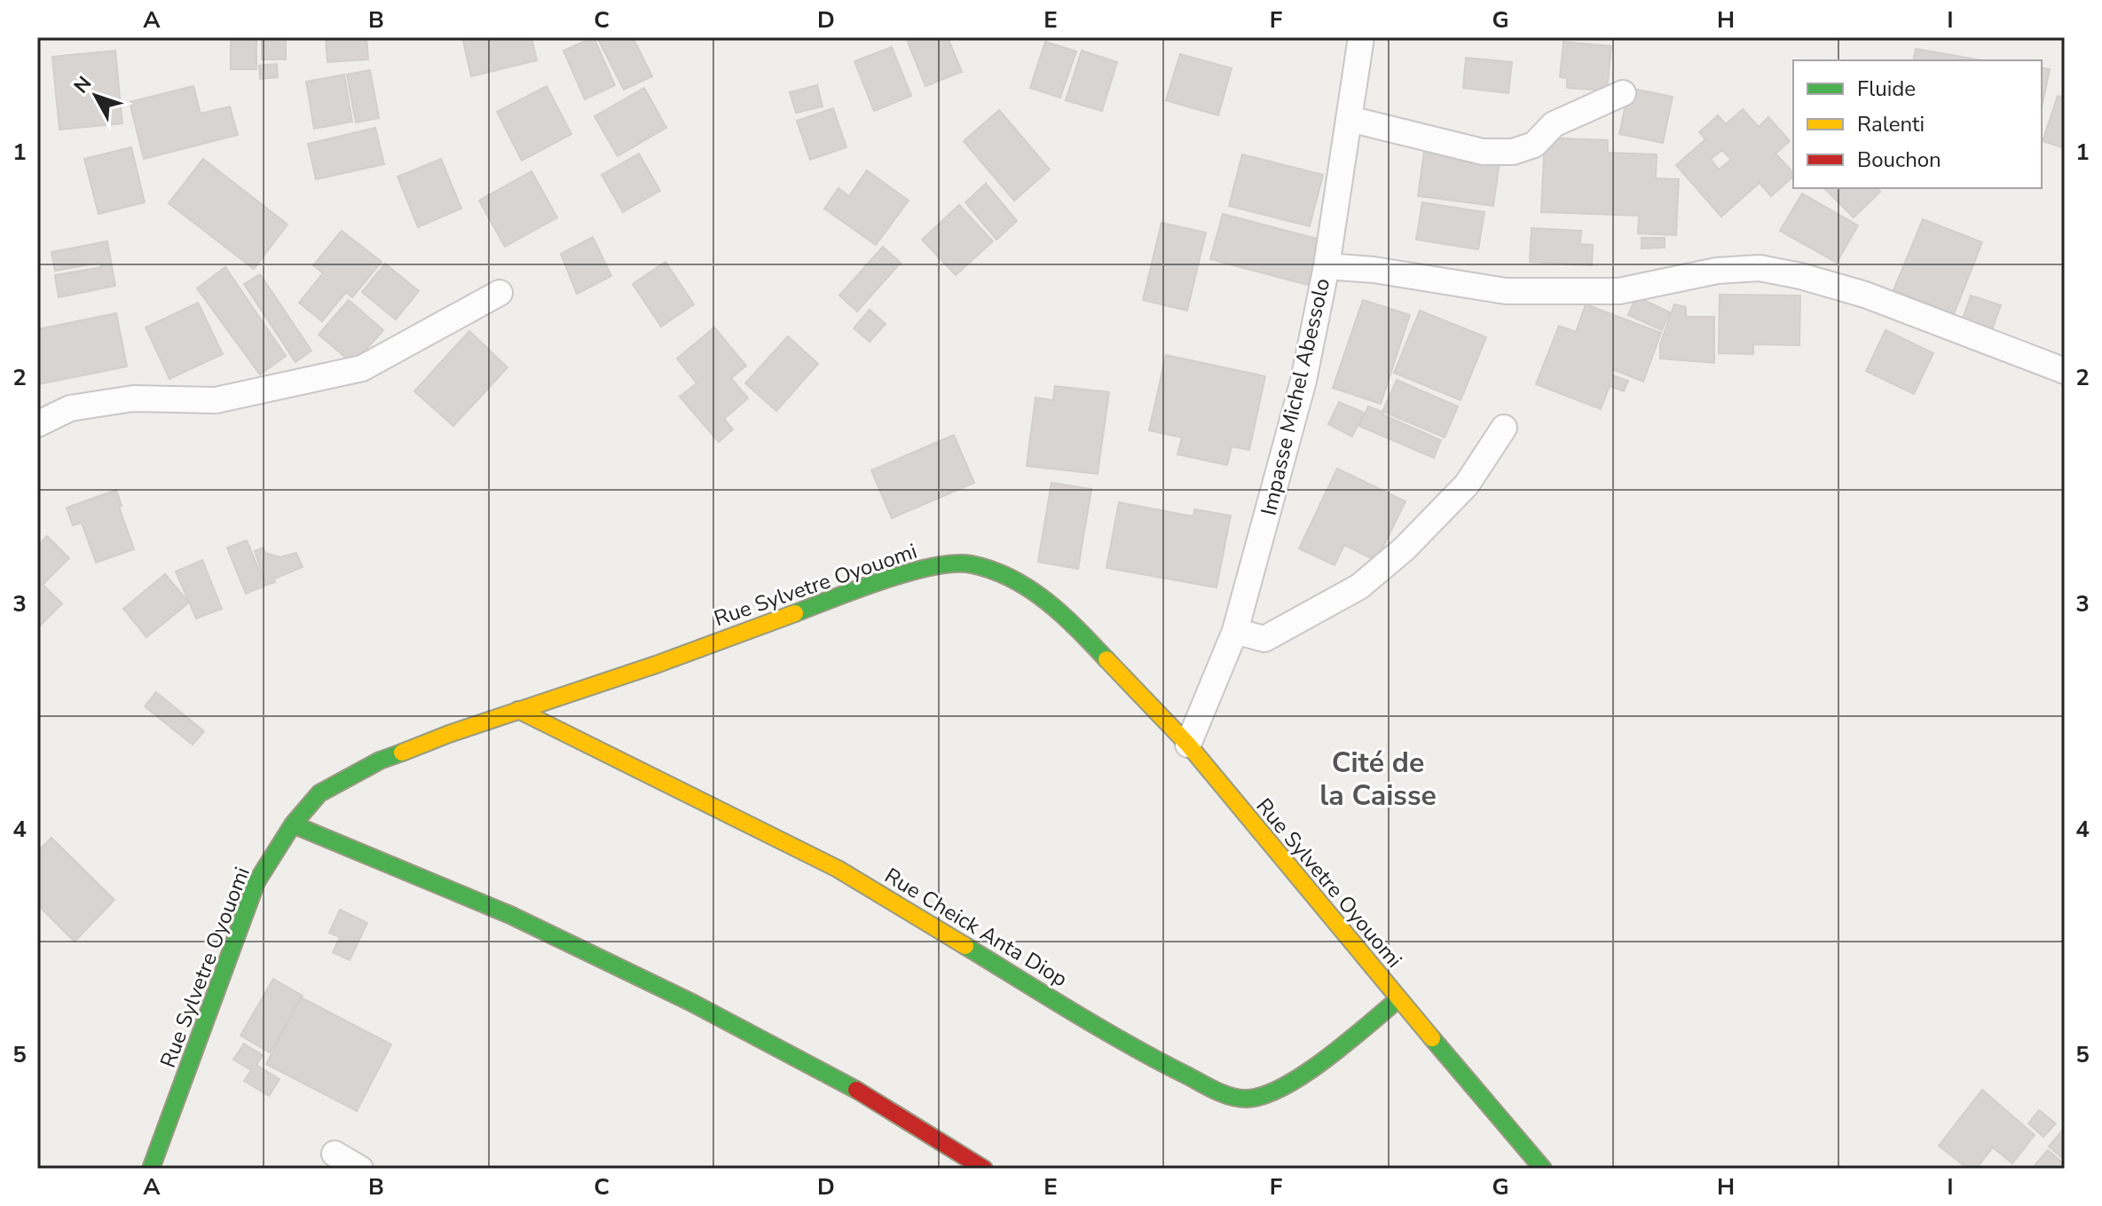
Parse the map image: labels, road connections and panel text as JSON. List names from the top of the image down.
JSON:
{
  "streets": {
    "street": ["Impasse Michel Abessolo", "Rue Sylvetre Oyouomi", "Rue Cheick Anta Diop"]
  },
  "crossings": [
    ["Impasse Michel Abessolo", "Rue Sylvetre Oyouomi"],
    ["Rue Sylvetre Oyouomi", "Rue Cheick Anta Diop"]
  ],
  "districts": ["Cité de la Caisse"],
  "legend": ["Fluide", "Ralenti", "Bouchon"],
  "north": "top left",
  "grid": {
    "columns": [
      "A",
      "B",
      "C",
      "D",
      "E",
      "F",
      "G",
      "H",
      "I"
    ],
    "rows": [
      "1",
      "2",
      "3",
      "4",
      "5"
    ]
  }
}
